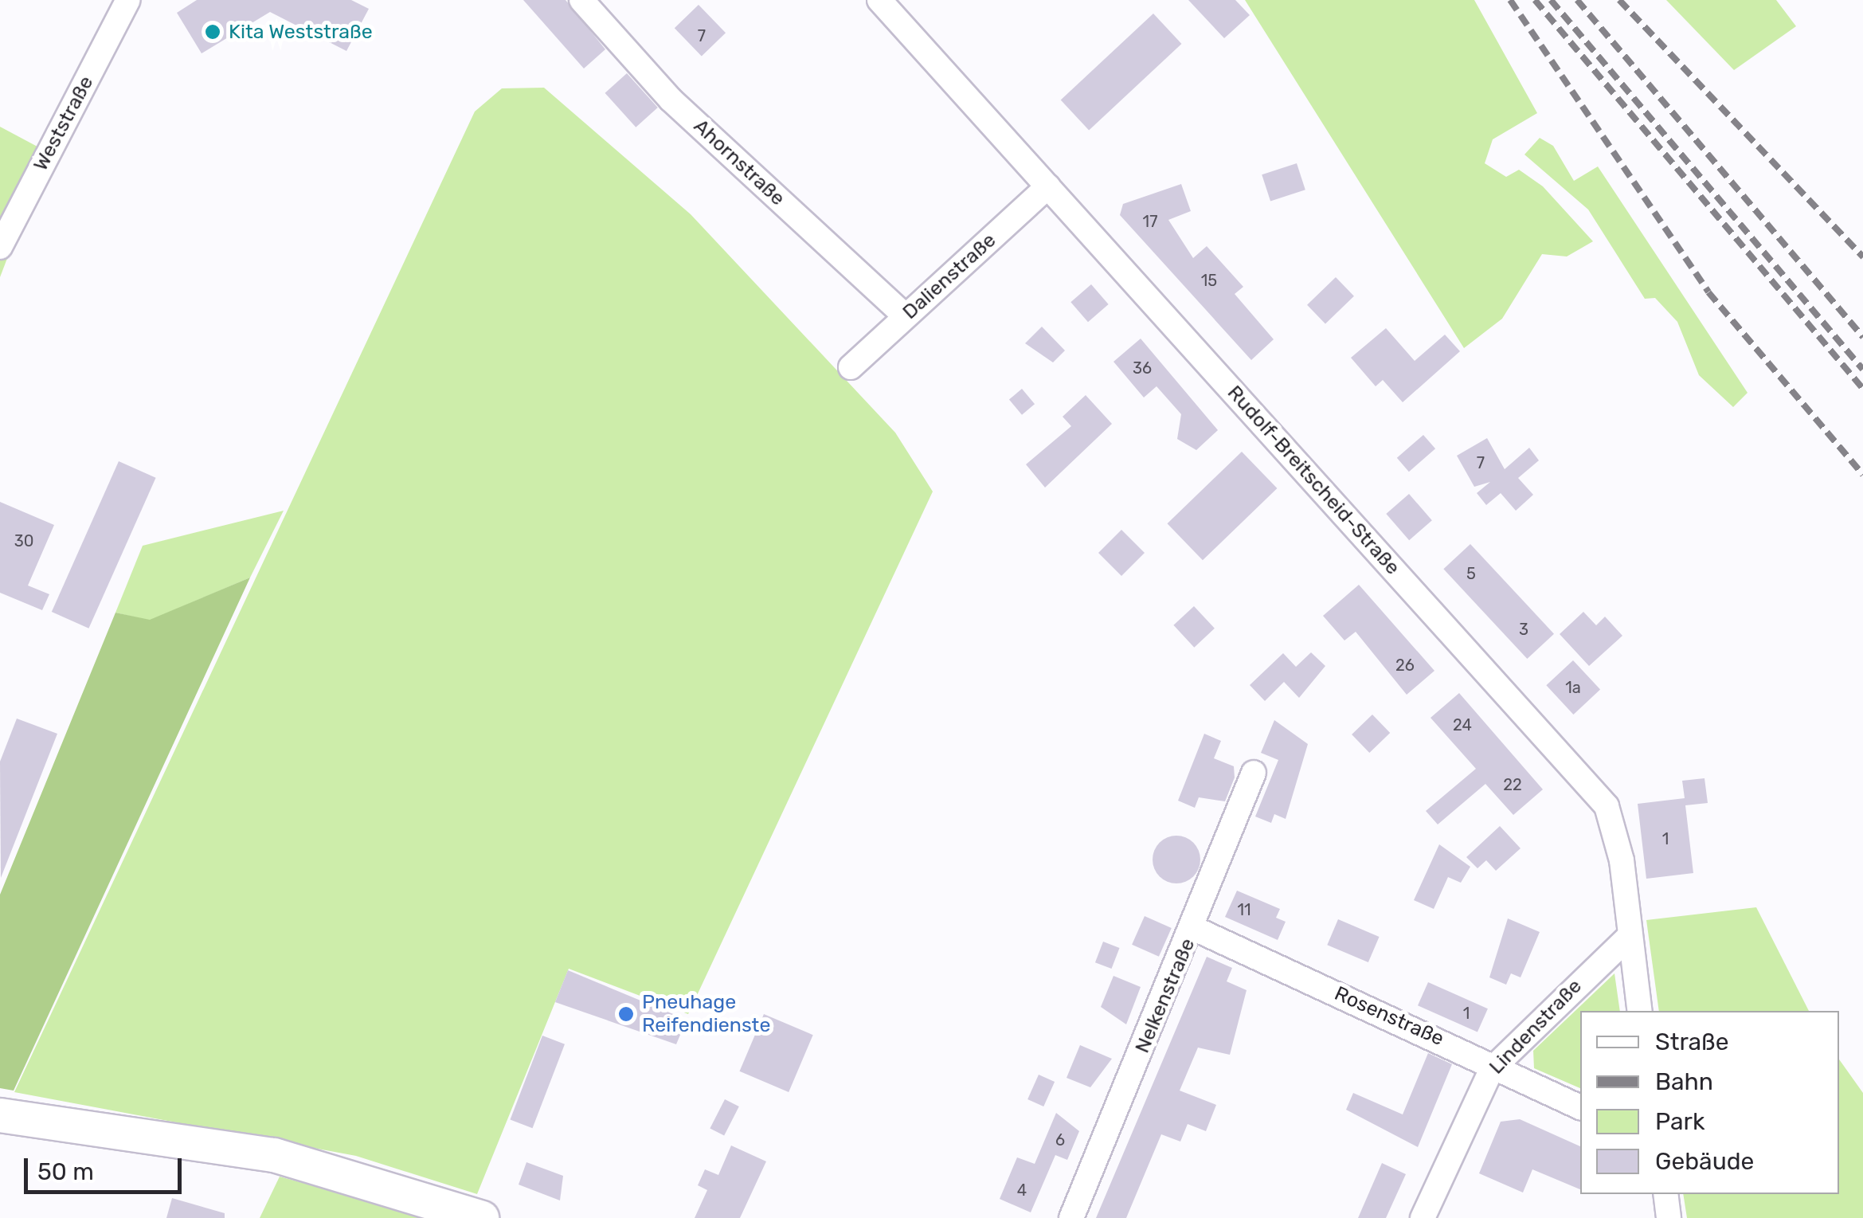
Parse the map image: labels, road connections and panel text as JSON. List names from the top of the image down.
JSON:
{
  "streets": {
    "street": [
      "Weststraße",
      "Ahornstraße",
      "Dalienstraße",
      "Rudolf-Breitscheid-Straße",
      "Nelkenstraße",
      "Rosenstraße",
      "Lindenstraße"
    ]
  },
  "crossings": [
    ["Ahornstraße", "Dalienstraße"],
    ["Dalienstraße", "Rudolf-Breitscheid-Straße"],
    ["Rudolf-Breitscheid-Straße", "Lindenstraße"],
    ["Nelkenstraße", "Rosenstraße"],
    ["Rosenstraße", "Lindenstraße"]
  ],
  "places": ["Kita Weststraße", "Pneuhage Reifendienste"],
  "house_numbers": [
    "7",
    "17",
    "15",
    "36",
    "7",
    "30",
    "5",
    "3",
    "26",
    "1a",
    "24",
    "22",
    "1",
    "11",
    "1",
    "6",
    "4"
  ],
  "legend": [
    "Straße",
    "Bahn",
    "Park",
    "Gebäude"
  ],
  "scale_bar": "50 m"
}
